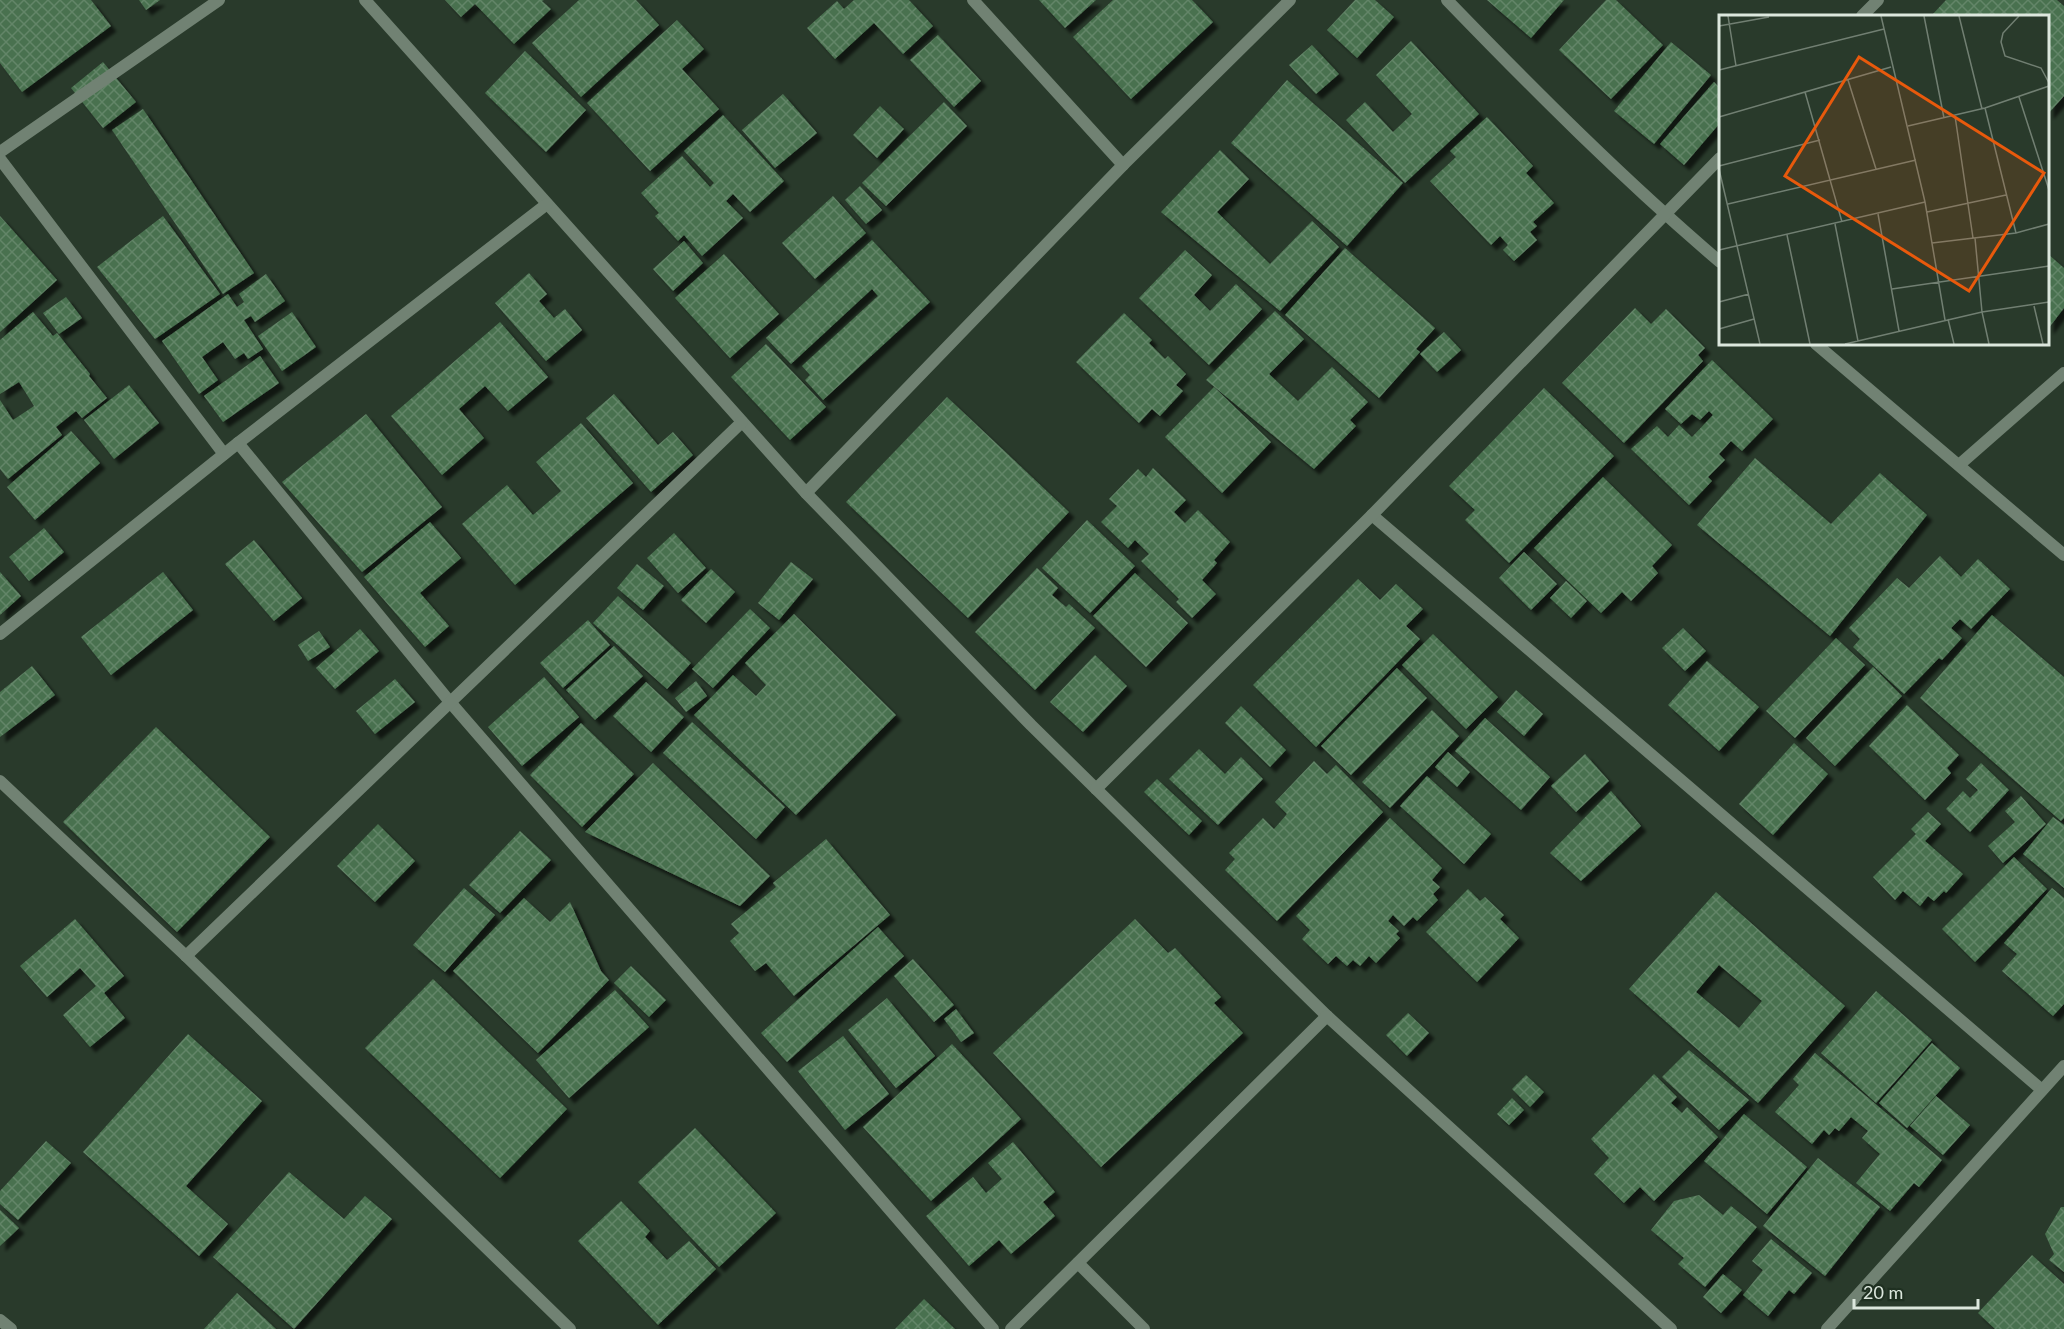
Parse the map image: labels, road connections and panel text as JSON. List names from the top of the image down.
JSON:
{
  "scale_bar": "20 m"
}
